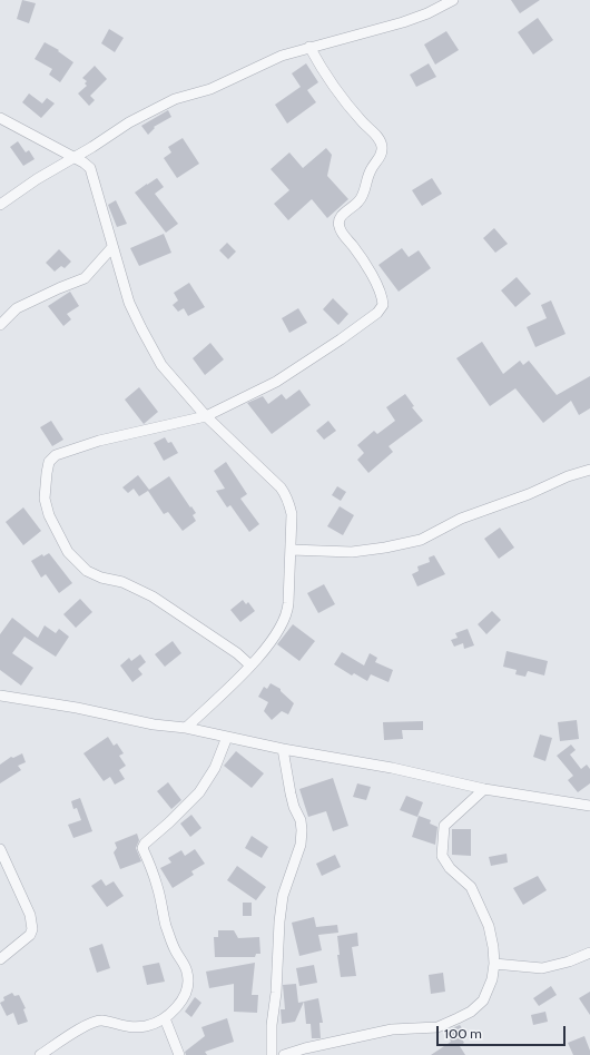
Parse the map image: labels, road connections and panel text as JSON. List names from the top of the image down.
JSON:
{
  "scale_bar": "100 m"
}
